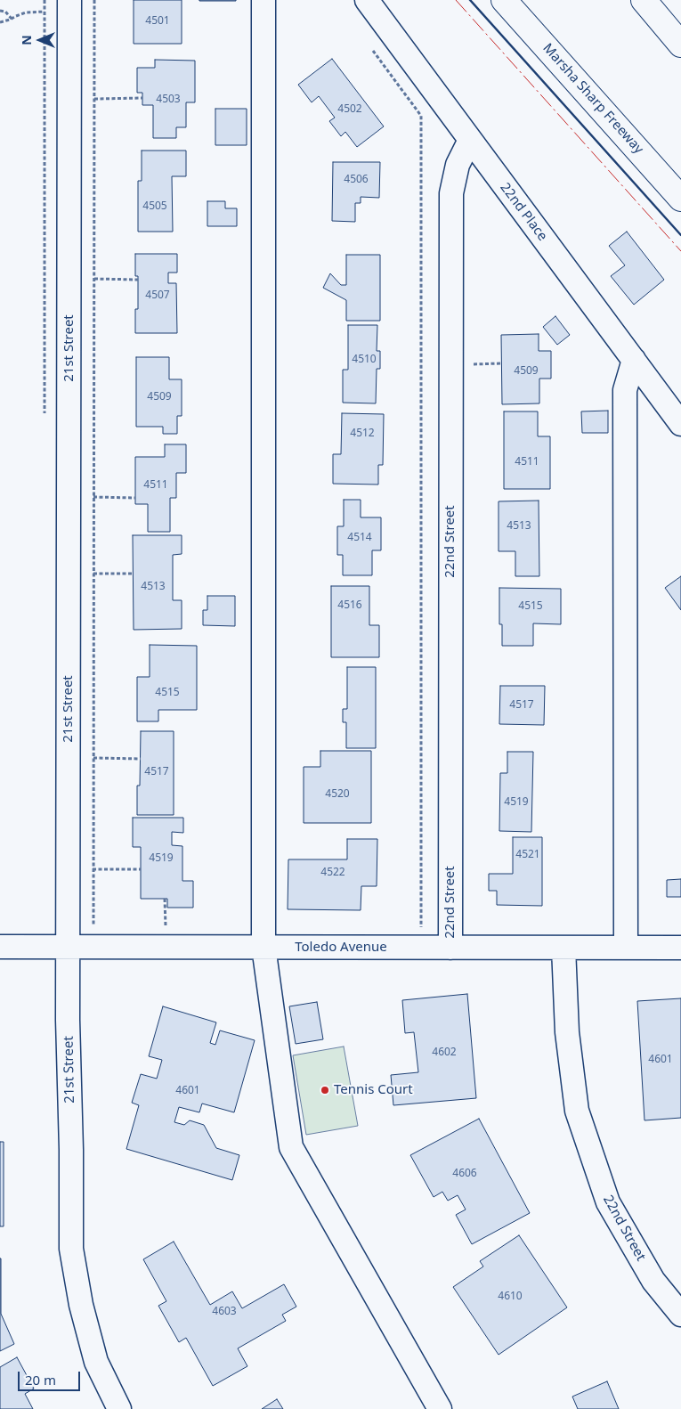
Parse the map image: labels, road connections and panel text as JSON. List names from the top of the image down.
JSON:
{
  "streets": {
    "main road": ["Marsha Sharp Freeway"],
    "street": [
      "22nd Place",
      "21st Street",
      "22nd Street",
      "Toledo Avenue"
    ]
  },
  "crossings": [
    ["22nd Place", "22nd Street"],
    ["21st Street", "Toledo Avenue"],
    ["22nd Street", "Toledo Avenue"]
  ],
  "places": ["Tennis Court"],
  "house_numbers": [
    "4501",
    "4503",
    "4502",
    "4506",
    "4505",
    "4507",
    "4510",
    "4509",
    "4509",
    "4512",
    "4511",
    "4511",
    "4513",
    "4514",
    "4513",
    "4516",
    "4515",
    "4515",
    "4517",
    "4517",
    "4520",
    "4519",
    "4521",
    "4519",
    "4522",
    "4602",
    "4601",
    "4601",
    "4606",
    "4610",
    "4603"
  ],
  "scale_bar": "20 m",
  "north": "left"
}
